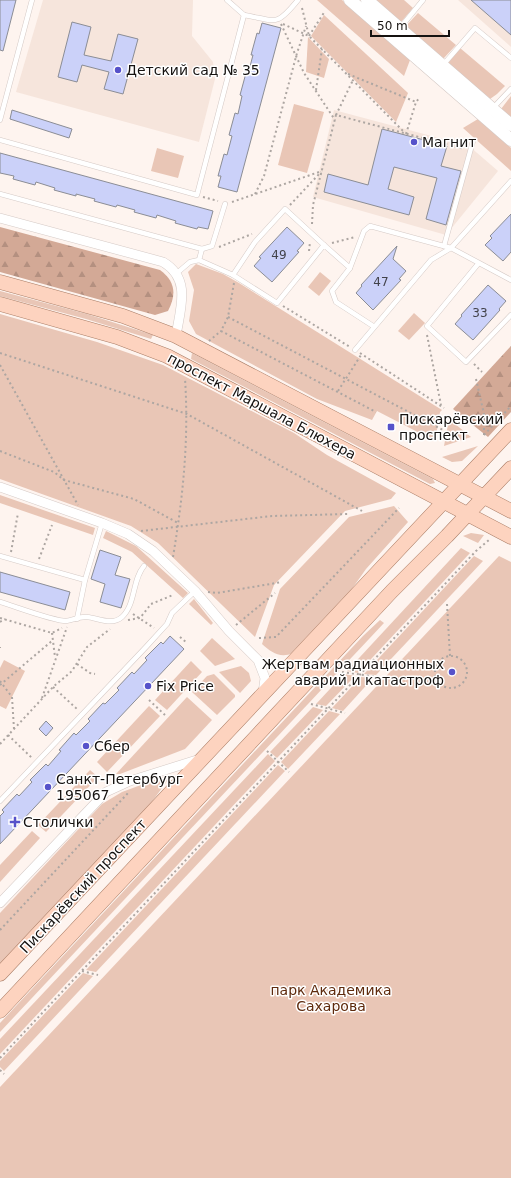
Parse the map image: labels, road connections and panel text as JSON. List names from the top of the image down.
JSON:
{
  "streets": {
    "main road": ["проспект Маршала Блюхера", "Пискарёвский проспект"]
  },
  "crossings": [
    ["проспект Маршала Блюхера", "Пискарёвский проспект"]
  ],
  "parks": ["парк Академика Сахарова"],
  "places": {
    "other": [
      "Детский сад № 35",
      "Магнит",
      "Жертвам радиационных аварий и катастроф",
      "Fix Price",
      "Сбер",
      "Санкт-Петербург 195067"
    ],
    "transit": ["Пискарёвский проспект"],
    "health": ["Столички"]
  },
  "house_numbers": ["49", "47", "33"],
  "scale_bar": "50 m"
}
